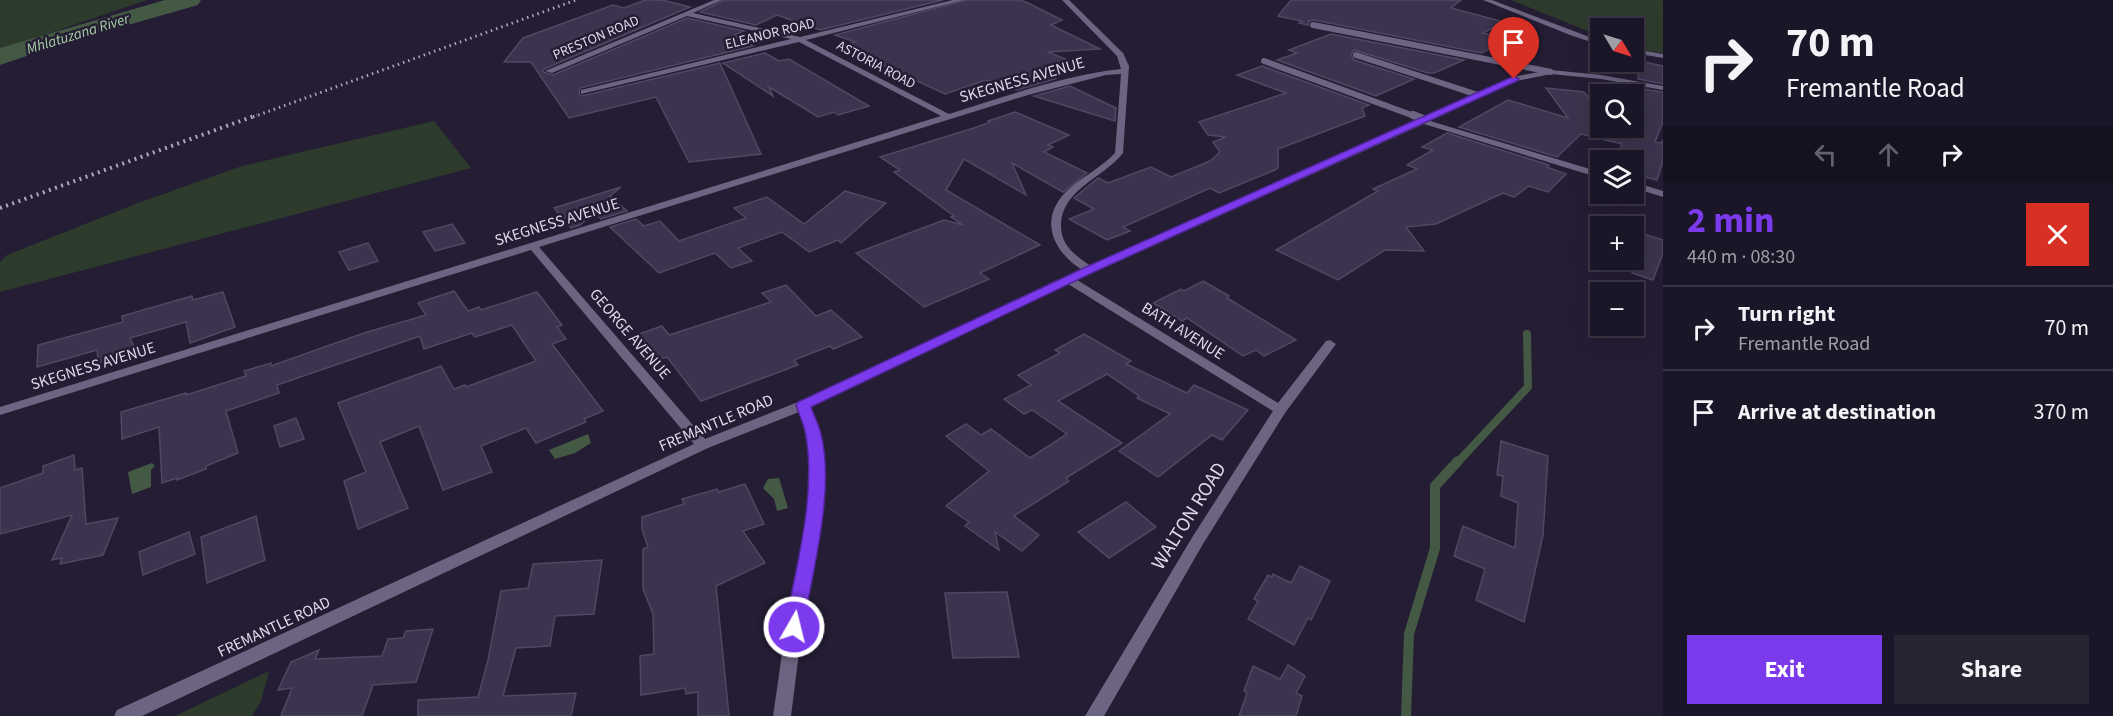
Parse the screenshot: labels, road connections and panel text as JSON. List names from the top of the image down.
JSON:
{
  "streets": {
    "street": [
      "ELEANOR ROAD",
      "PRESTON ROAD",
      "ASTORIA ROAD",
      "SKEGNESS AVENUE",
      "BATH AVENUE",
      "GEORGE AVENUE",
      "FREMANTLE ROAD",
      "WALTON ROAD"
    ]
  },
  "crossings": [
    ["ELEANOR ROAD", "ASTORIA ROAD"],
    ["PRESTON ROAD", "ASTORIA ROAD"],
    ["ASTORIA ROAD", "SKEGNESS AVENUE"],
    ["SKEGNESS AVENUE", "GEORGE AVENUE"],
    ["BATH AVENUE", "FREMANTLE ROAD"],
    ["BATH AVENUE", "WALTON ROAD"],
    ["GEORGE AVENUE", "FREMANTLE ROAD"]
  ],
  "water": ["Mhlatuzana River"],
  "north": "bottom right",
  "page": {
    "turn": ["70 m", "Fremantle Road"],
    "map_buttons": ["+", "−"],
    "heading": ["2 min", "440 m · 08:30"],
    "list": [
      {
        "name": "Turn right",
        "note": "Fremantle Road",
        "value": "70 m"
      },
      {
        "name": "Arrive at destination",
        "value": "370 m"
      }
    ],
    "buttons": ["Exit", "Share"]
  }
}
